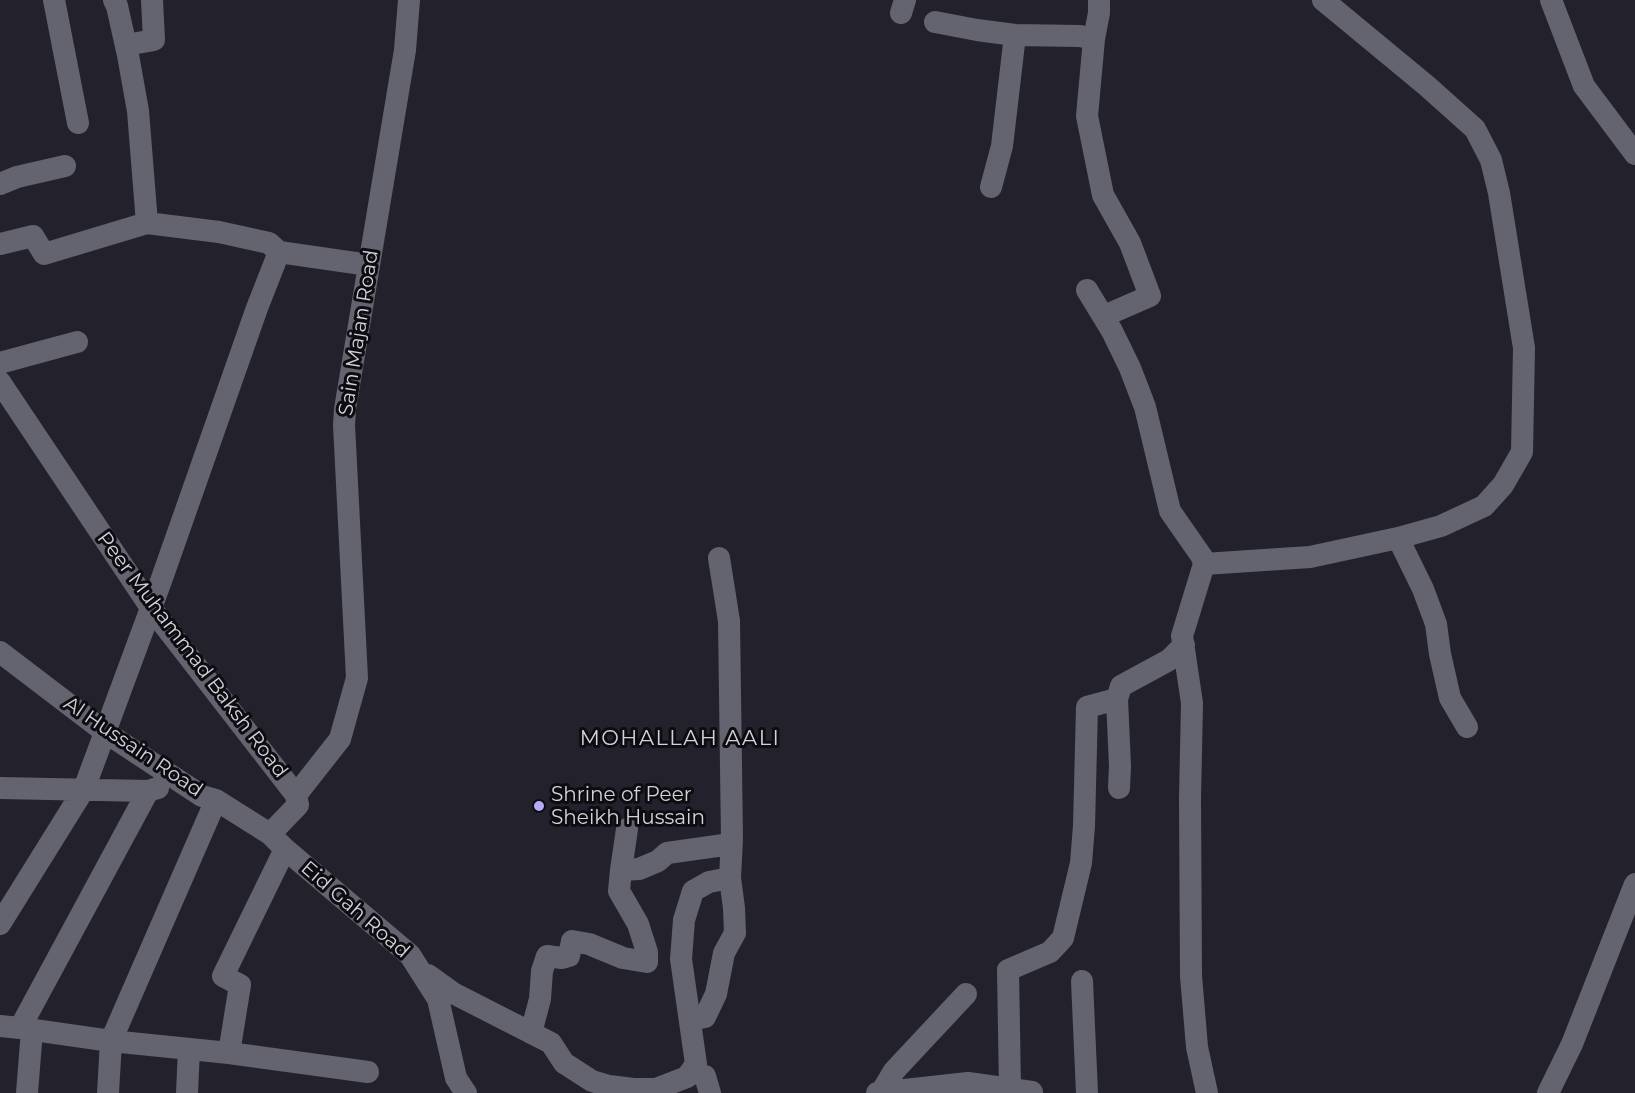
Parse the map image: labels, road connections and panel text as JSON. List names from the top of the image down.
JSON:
{
  "streets": {
    "street": [
      "Sain Majan Road",
      "Peer Muhammad Baksh Road",
      "Al Hussain Road",
      "Eid Gah Road"
    ]
  },
  "crossings": [
    ["Sain Majan Road", "Peer Muhammad Baksh Road"],
    ["Peer Muhammad Baksh Road", "Al Hussain Road"],
    ["Peer Muhammad Baksh Road", "Eid Gah Road"],
    ["Al Hussain Road", "Eid Gah Road"]
  ],
  "districts": ["MOHALLAH AALI"],
  "places": ["Shrine of Peer Sheikh Hussain"]
}
